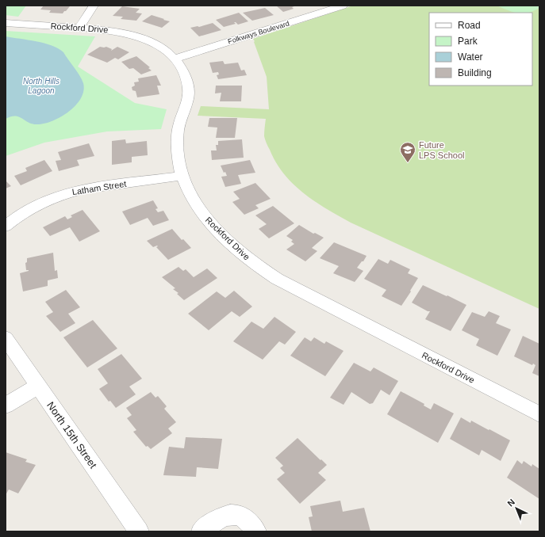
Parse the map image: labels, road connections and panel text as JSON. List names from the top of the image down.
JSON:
{
  "streets": {
    "street": [
      "Rockford Drive",
      "Folkways Boulevard",
      "Latham Street",
      "North 15th Street"
    ]
  },
  "crossings": [
    ["Rockford Drive", "Folkways Boulevard"],
    ["Rockford Drive", "Latham Street"]
  ],
  "water": ["North Hills Lagoon"],
  "places": {
    "school or university": ["Future LPS School"]
  },
  "legend": [
    "Road",
    "Park",
    "Water",
    "Building"
  ],
  "north": "top left"
}
